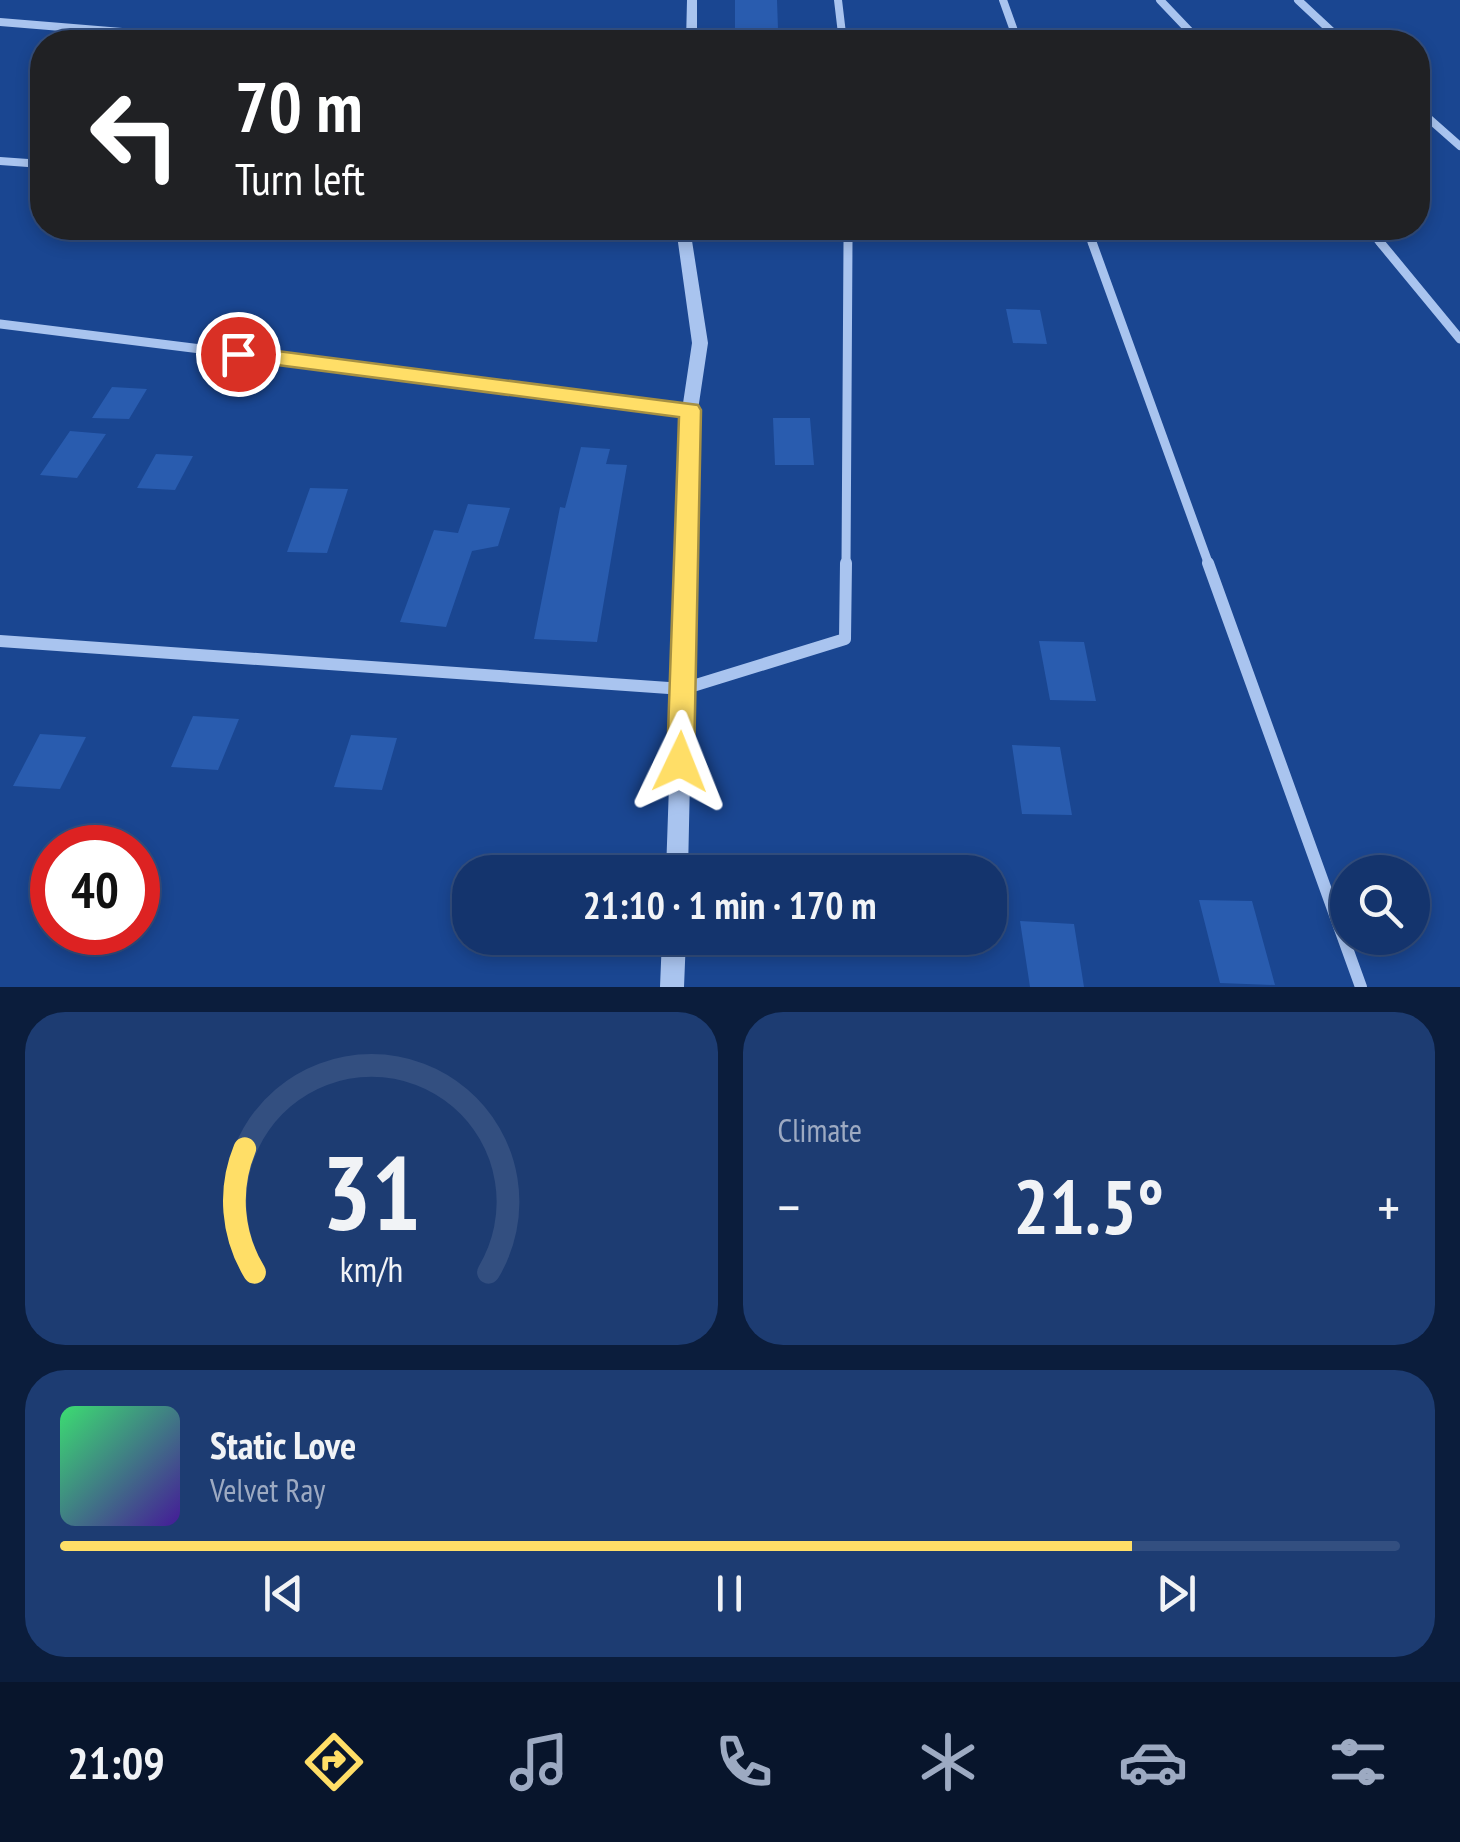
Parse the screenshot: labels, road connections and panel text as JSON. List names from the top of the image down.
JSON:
{
  "page": {
    "turn": ["70 m", "Turn left"],
    "limit": "40",
    "trip": "21:10 · 1 min · 170 m",
    "tile": "Climate",
    "heat": ["−", "21.5°", "+"],
    "song": ["Static Love", "Velvet Ray"],
    "tabs": "21:09",
    "gauge": ["31", "km/h"]
  }
}
